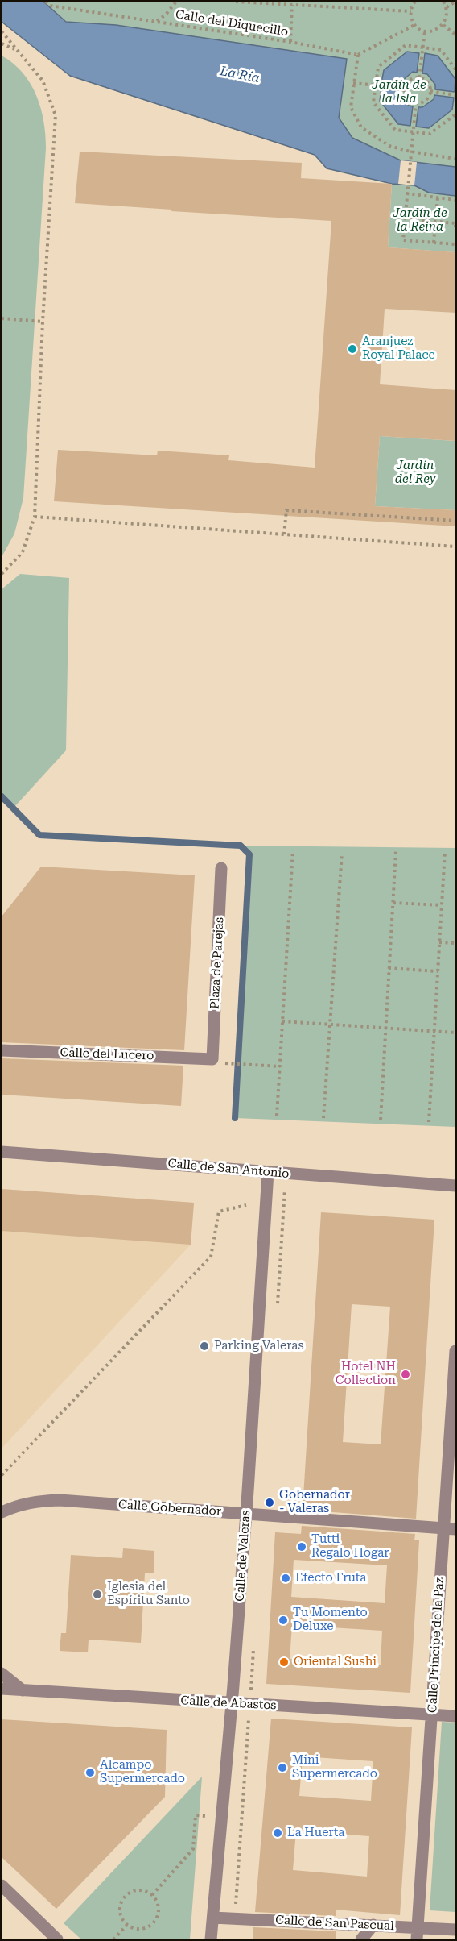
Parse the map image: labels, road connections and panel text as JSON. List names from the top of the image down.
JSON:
{
  "streets": {
    "street": [
      "Plaza de Parejas",
      "Calle del Lucero",
      "Calle de San Antonio",
      "Calle Gobernador",
      "Calle de Valeras",
      "Calle Príncipe de la Paz",
      "Calle de Abastos",
      "Calle de San Pascual"
    ],
    "path": ["Calle del Diquecillo"]
  },
  "crossings": [
    ["Plaza de Parejas", "Calle del Lucero"],
    ["Calle de San Antonio", "Calle de Valeras"],
    ["Calle Gobernador", "Calle de Valeras"],
    ["Calle Gobernador", "Calle Príncipe de la Paz"],
    ["Calle de Valeras", "Calle de Abastos"],
    ["Calle de Valeras", "Calle de San Pascual"],
    ["Calle Príncipe de la Paz", "Calle de Abastos"],
    ["Calle Príncipe de la Paz", "Calle de San Pascual"]
  ],
  "water": ["La Ría"],
  "parks": ["Jardín de la Isla", "Jardín de la Reina", "Jardín del Rey"],
  "places": [
    "Aranjuez Royal Palace",
    "Parking Valeras",
    "Hotel NH Collection",
    "Gobernador - Valeras",
    "Tutti Regalo Hogar",
    "Efecto Fruta",
    "Iglesia del Espíritu Santo",
    "Tu Momento Deluxe",
    "Oriental Sushi",
    "Mini Supermercado",
    "Alcampo Supermercado",
    "La Huerta"
  ]
}
